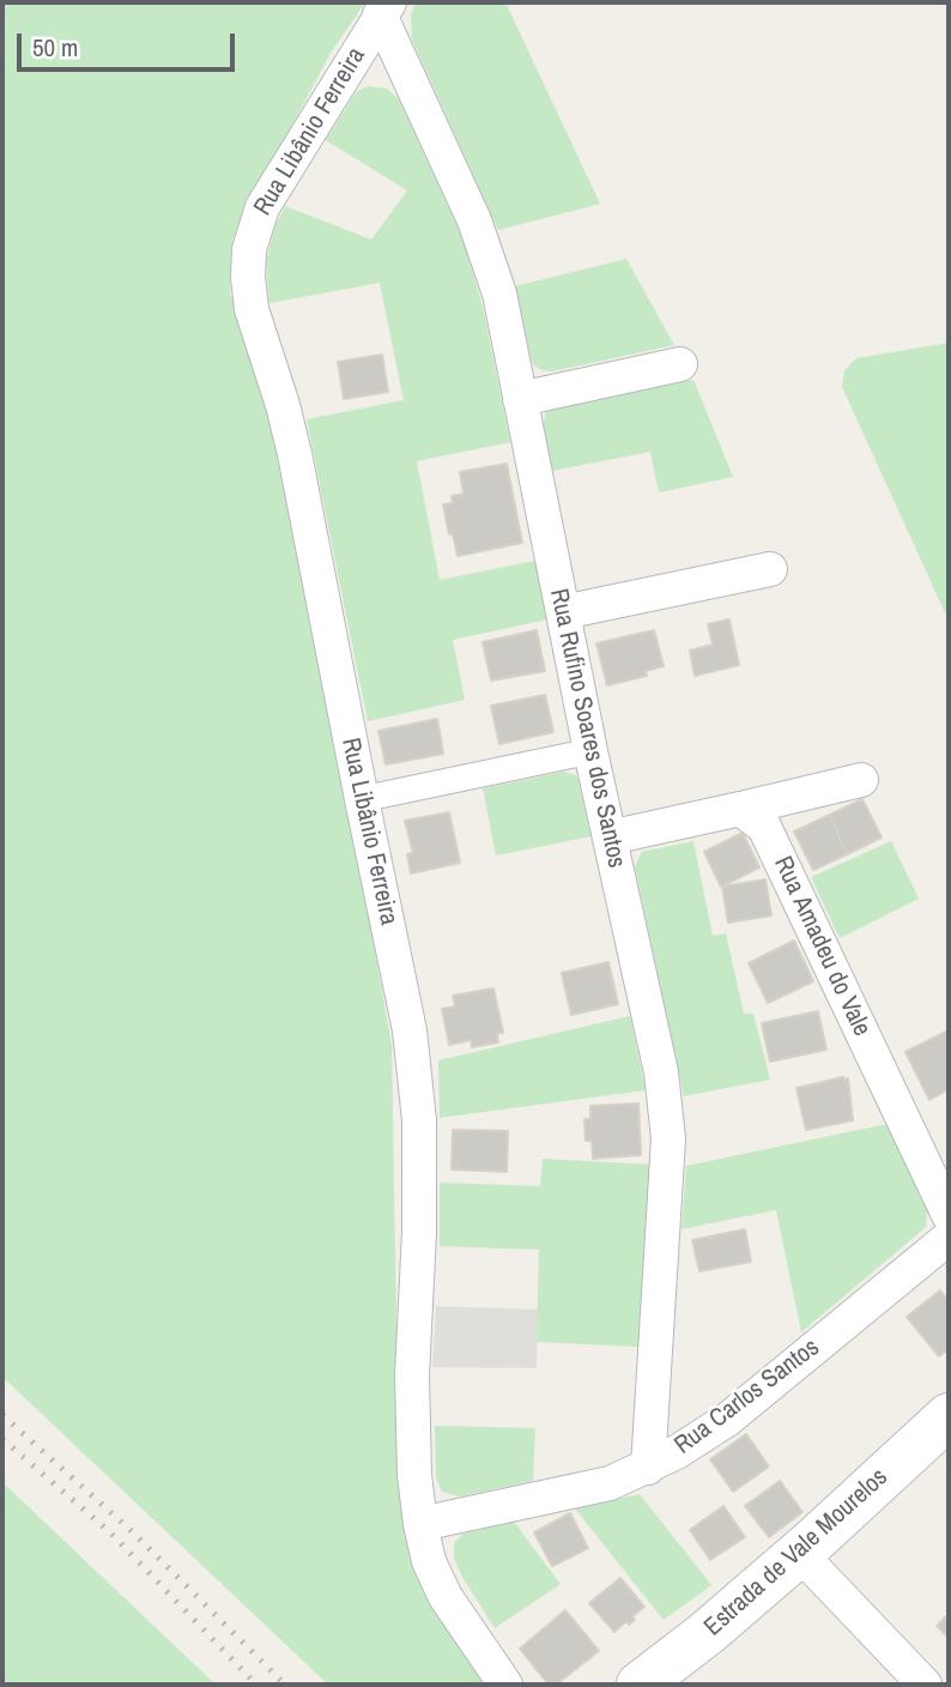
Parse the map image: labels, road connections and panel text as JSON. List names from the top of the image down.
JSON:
{
  "streets": {
    "main road": ["Estrada de Vale Mourelos"],
    "street": [
      "Rua Libânio Ferreira",
      "Rua Rufino Soares dos Santos",
      "Rua Amadeu do Vale",
      "Rua Carlos Santos"
    ]
  },
  "crossings": [
    ["Rua Libânio Ferreira", "Rua Rufino Soares dos Santos"],
    ["Rua Libânio Ferreira", "Rua Carlos Santos"],
    ["Rua Rufino Soares dos Santos", "Rua Carlos Santos"]
  ],
  "scale_bar": "50 m"
}
